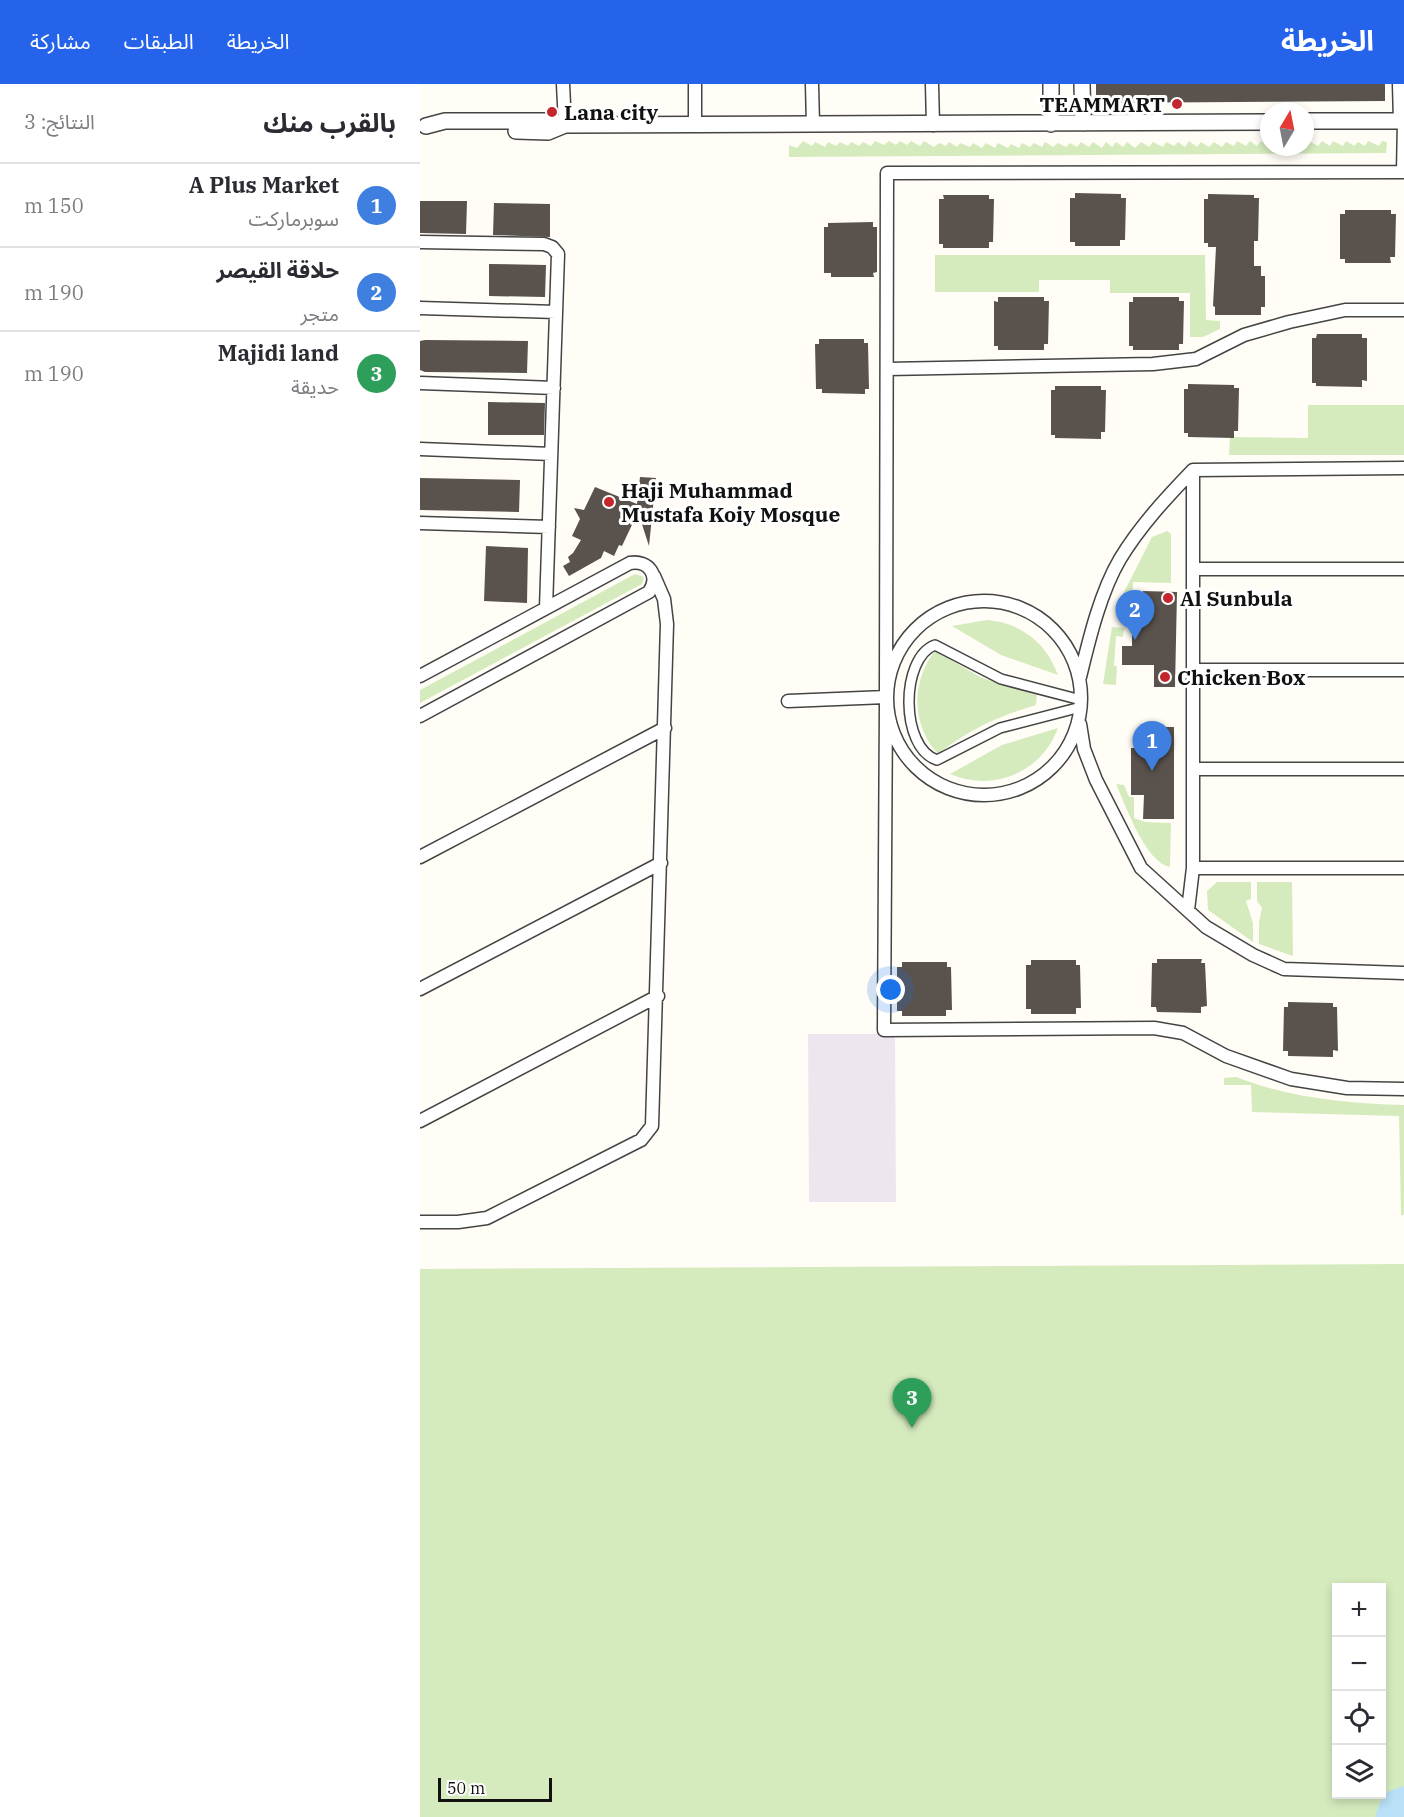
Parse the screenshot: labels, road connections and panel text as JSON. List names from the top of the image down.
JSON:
{
  "places": [
    "TEAMMART",
    "Lana city",
    "Haji Muhammad Mustafa Koiy Mosque",
    "Al Sunbula",
    "Chicken Box"
  ],
  "scale_bar": "50 m",
  "north": "top",
  "page": {
    "header": "الخريطة",
    "nav": ["الخريطة", "الطبقات", "مشاركة"],
    "heading": ["بالقرب منك", "النتائج: 3"],
    "list": [
      {
        "mark": "1",
        "name": "A Plus Market",
        "note": "سوبرماركت",
        "value": "150 m"
      },
      {
        "mark": "2",
        "name": "حلاقة القيصر",
        "note": "متجر",
        "value": "190 m"
      },
      {
        "mark": "3",
        "name": "Majidi land",
        "note": "حديقة",
        "value": "190 m"
      }
    ],
    "pins": ["2", "1", "3"],
    "map_buttons": ["+", "−"],
    "scale": "50 m"
  }
}
